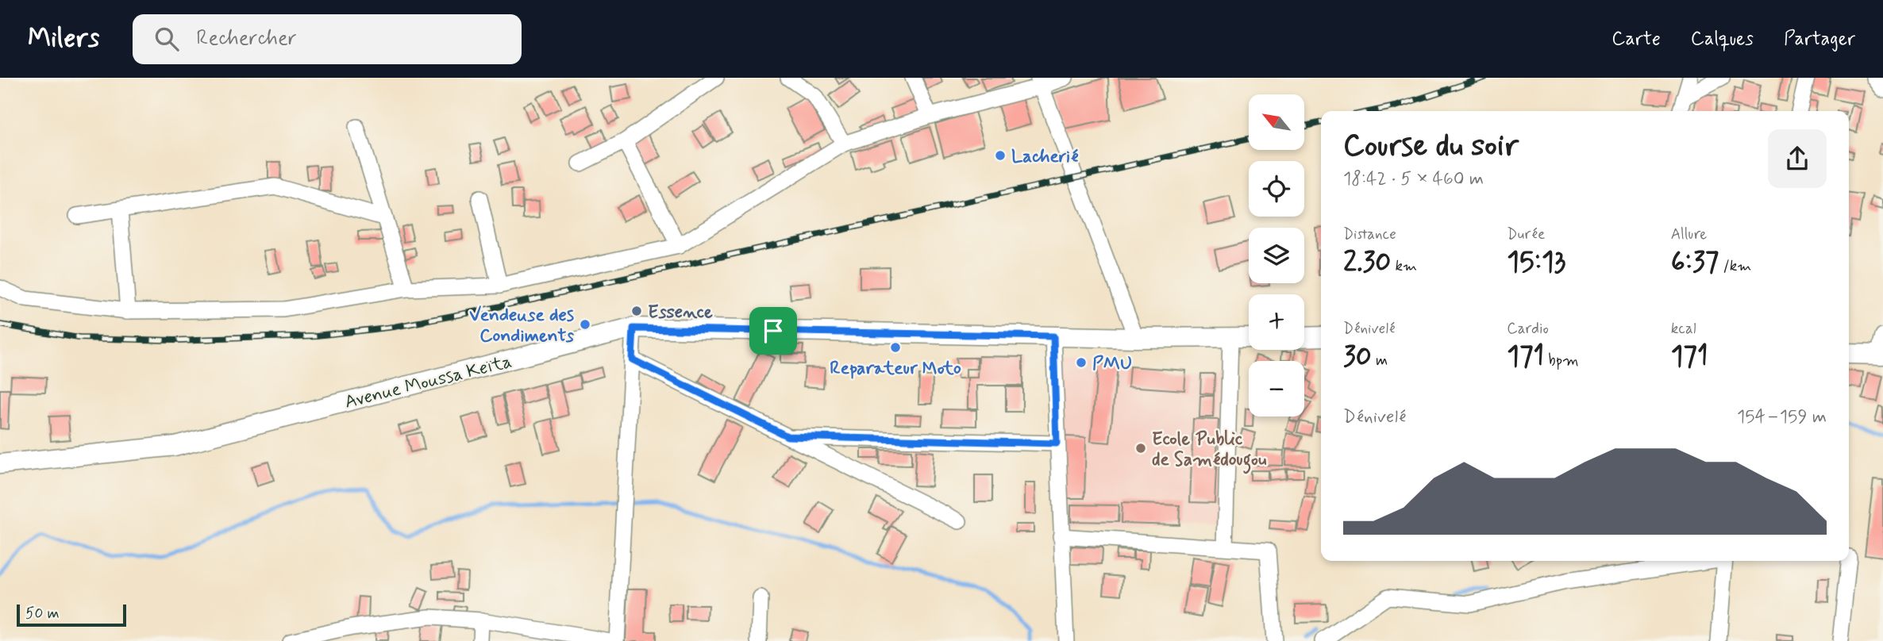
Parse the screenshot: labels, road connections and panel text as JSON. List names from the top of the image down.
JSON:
{
  "streets": {
    "main road": ["Avenue Moussa Keïta"]
  },
  "places": [
    "Lacherié",
    "Essence",
    "Vendeuse des Condiments",
    "Reparateur Moto",
    "PMU",
    "Ecole Public de Samédougou"
  ],
  "scale_bar": "50 m",
  "north": "top left",
  "page": {
    "header": "Milers",
    "search": "Rechercher",
    "nav": ["Carte", "Calques", "Partager"],
    "map_buttons": ["+", "−"],
    "heading": ["Course du soir", "18:42 · 5 × 460 m"],
    "stats": [
      ["Distance", "2.30 km"],
      ["Durée", "15:13"],
      ["Allure", "6:37 /km"],
      ["Dénivelé", "30 m"],
      ["Cardio", "171 bpm"],
      ["kcal", "171"]
    ],
    "chart": ["Dénivelé", "154–159 m"],
    "scale": "50 m"
  }
}
